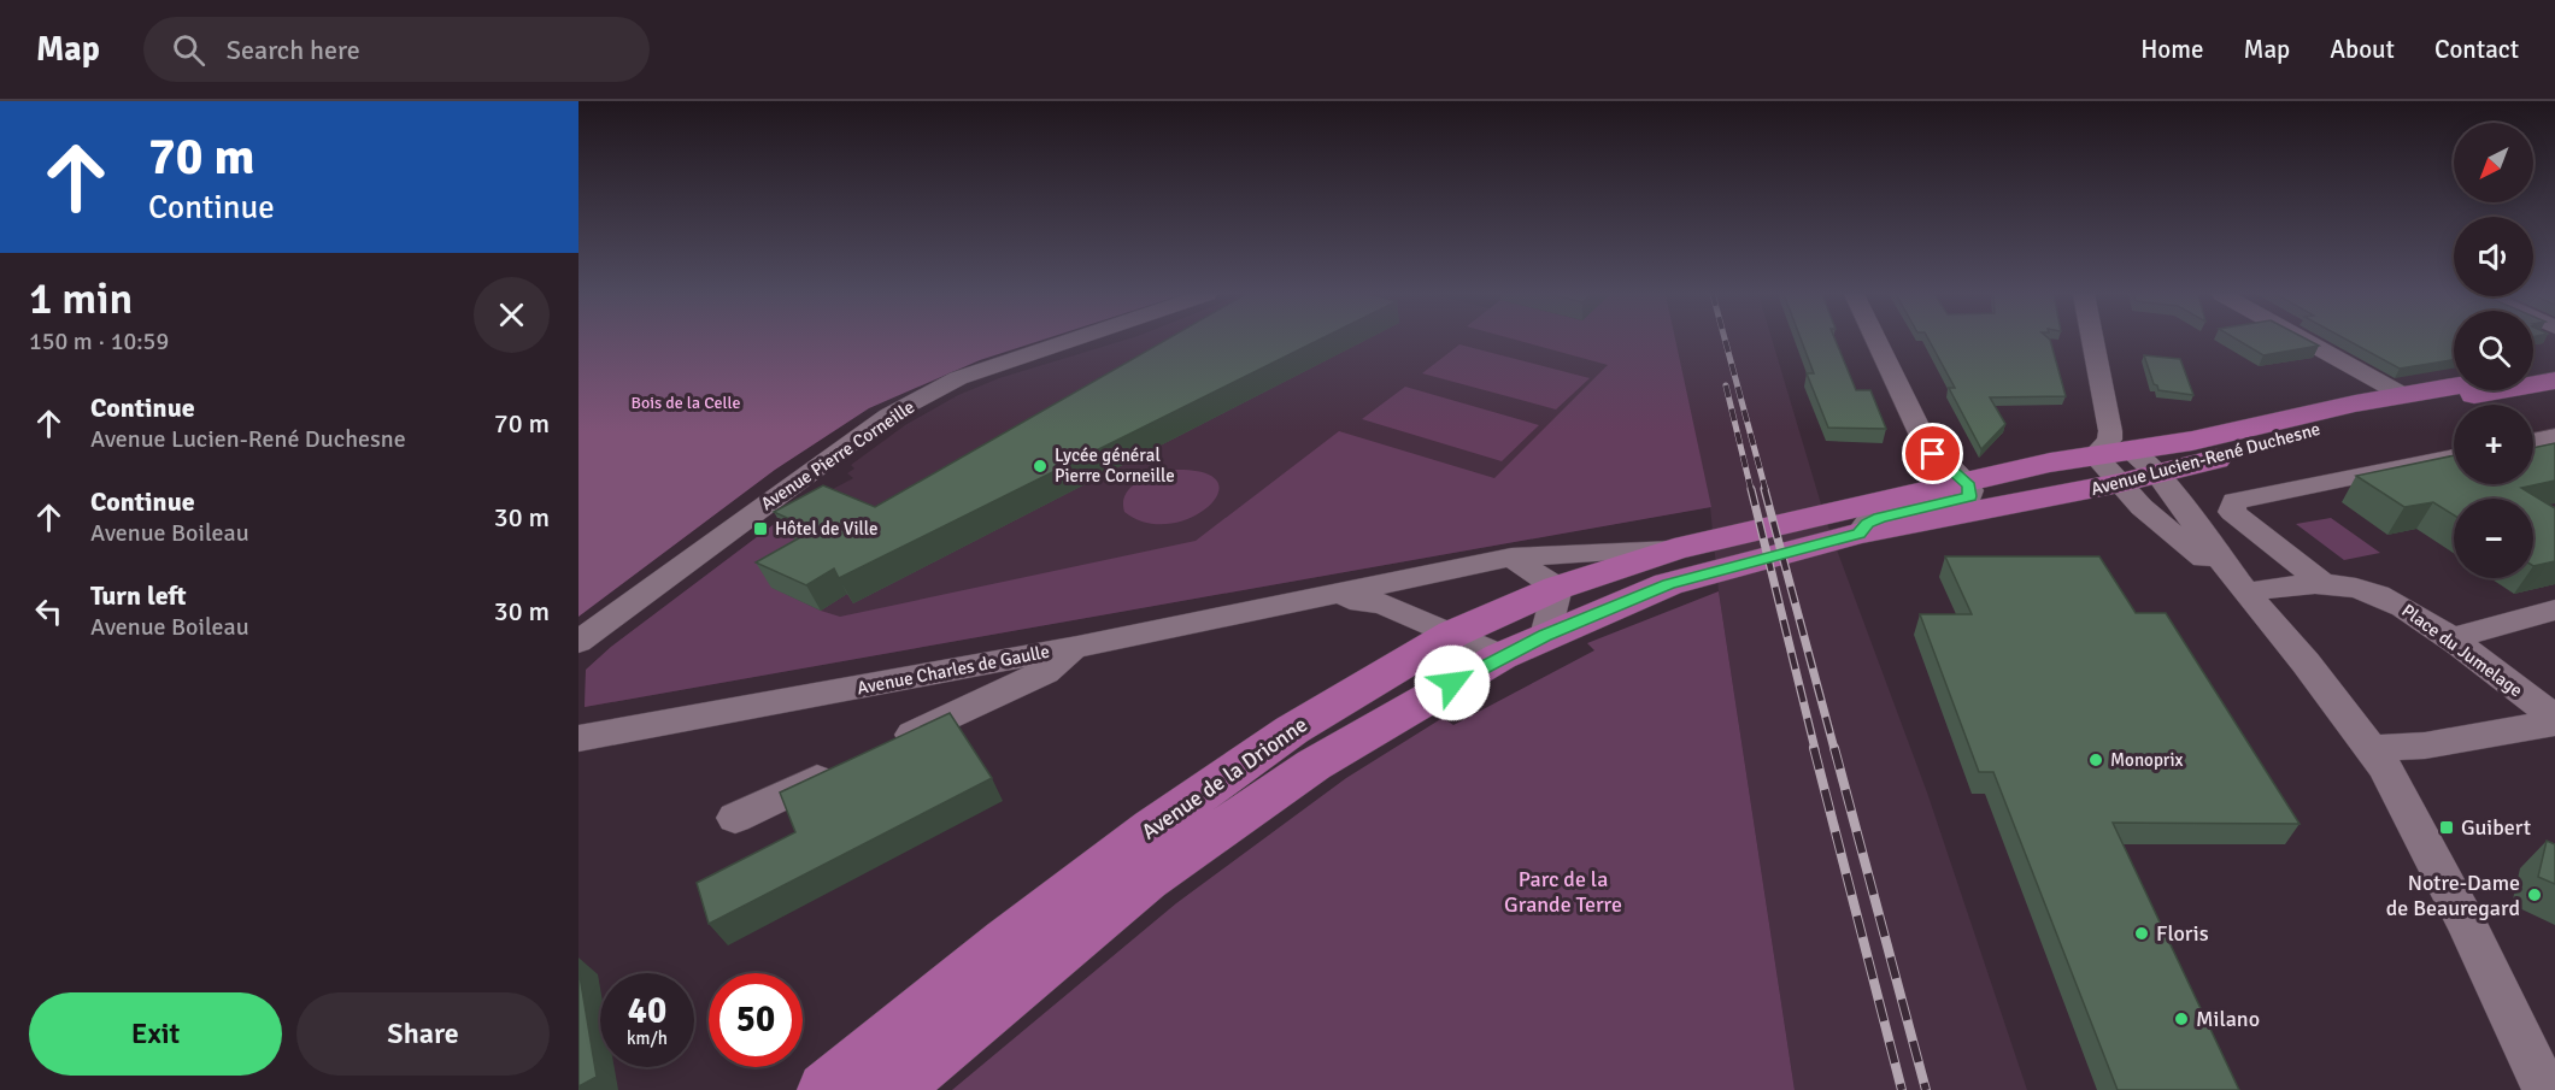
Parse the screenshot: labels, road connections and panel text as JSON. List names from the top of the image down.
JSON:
{
  "streets": {
    "main road": ["Avenue Lucien-René Duchesne", "Avenue de la Drionne"],
    "street": ["Avenue Pierre Corneille", "Place du Jumelage", "Avenue Charles de Gaulle"]
  },
  "crossings": [
    ["Avenue Lucien-René Duchesne", "Avenue Charles de Gaulle"],
    ["Avenue Lucien-René Duchesne", "Avenue de la Drionne"],
    ["Avenue Charles de Gaulle", "Avenue de la Drionne"]
  ],
  "parks": ["Bois de la Celle", "Parc de la Grande Terre"],
  "places": {
    "other": [
      "Lycée général Pierre Corneille",
      "Monoprix",
      "Notre-Dame de Beauregard",
      "Floris",
      "Milano"
    ],
    "transit": ["Hôtel de Ville", "Guibert"]
  },
  "north": "bottom left",
  "page": {
    "header": "Map",
    "search": "Search here",
    "nav": [
      "Home",
      "Map",
      "About",
      "Contact"
    ],
    "turn": ["70 m", "Continue"],
    "map_buttons": ["+", "−"],
    "heading": ["1 min", "150 m · 10:59"],
    "list": [
      {
        "name": "Continue",
        "note": "Avenue Lucien-René Duchesne",
        "value": "70 m"
      },
      {
        "name": "Continue",
        "note": "Avenue Boileau",
        "value": "30 m"
      },
      {
        "name": "Turn left",
        "note": "Avenue Boileau",
        "value": "30 m"
      }
    ],
    "speed": "40 km/h",
    "limit": "50",
    "buttons": ["Exit", "Share"]
  }
}
